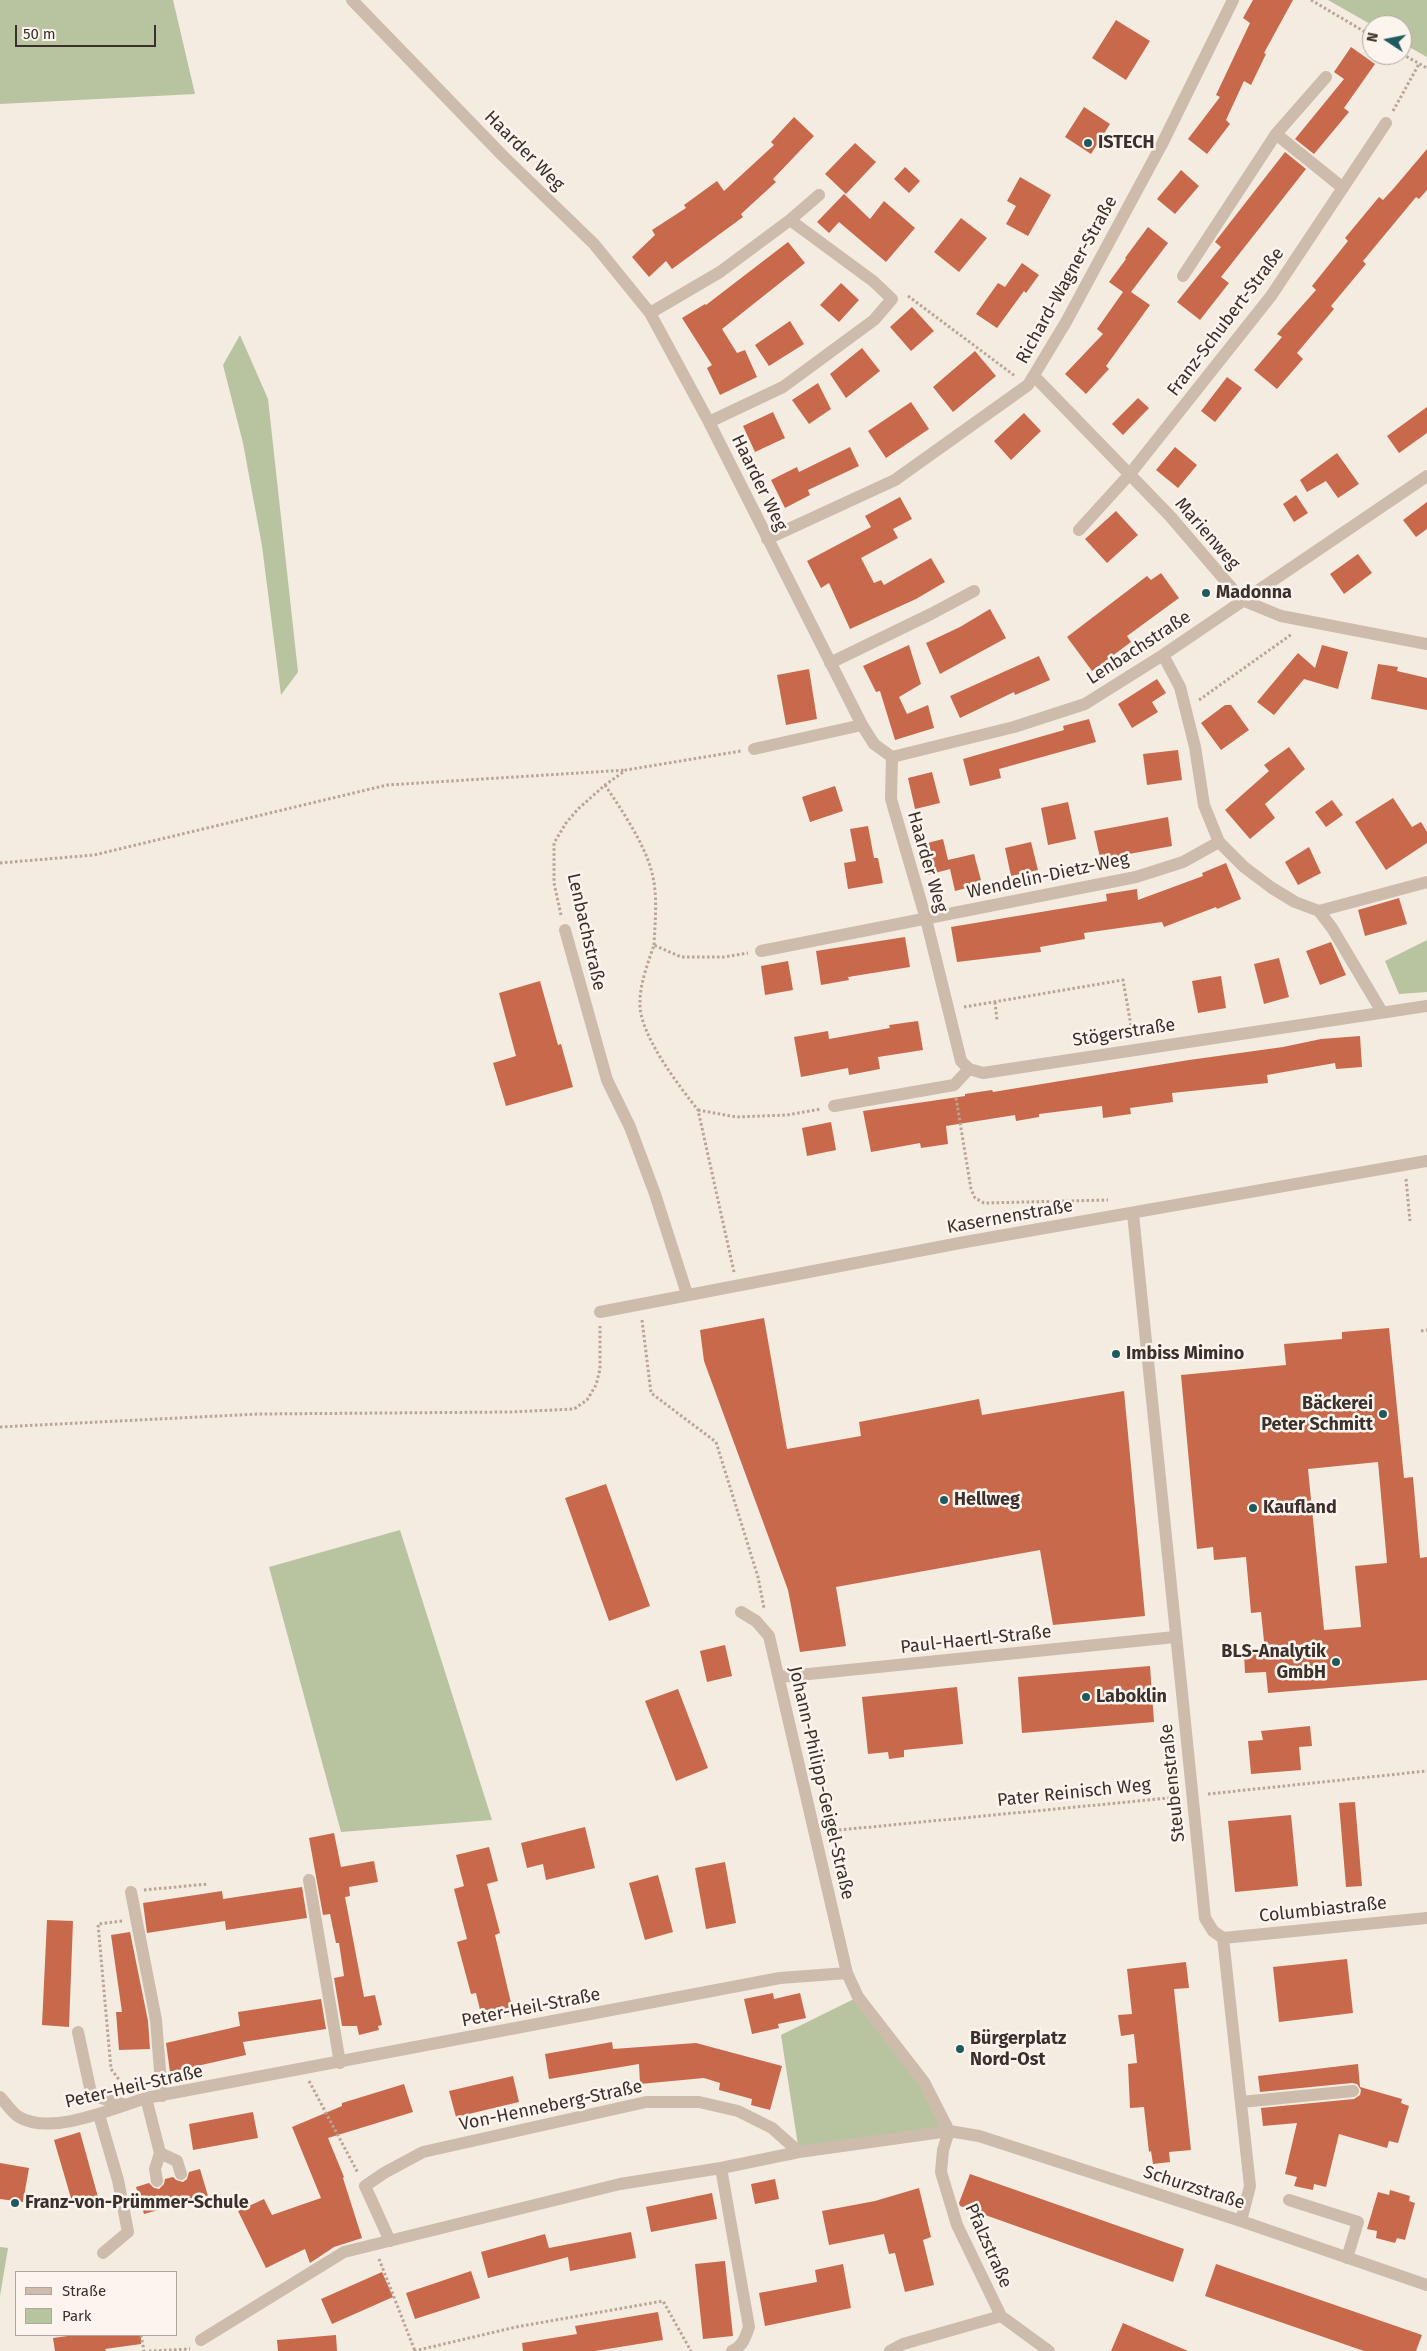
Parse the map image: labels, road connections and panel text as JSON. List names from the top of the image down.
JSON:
{
  "streets": {
    "street": [
      "Haarder Weg",
      "Richard-Wagner-Straße",
      "Franz-Schubert-Straße",
      "Marienweg",
      "Lenbachstraße",
      "Wendelin-Dietz-Weg",
      "Stögerstraße",
      "Kasernenstraße",
      "Paul-Haertl-Straße",
      "Johann-Philipp-Geigel-Straße",
      "Steubenstraße",
      "Columbiastraße",
      "Peter-Heil-Straße",
      "Von-Henneberg-Straße",
      "Schurzstraße",
      "Pfalzstraße"
    ],
    "path": ["Pater Reinisch Weg"]
  },
  "crossings": [
    ["Haarder Weg", "Richard-Wagner-Straße"],
    ["Haarder Weg", "Lenbachstraße"],
    ["Haarder Weg", "Wendelin-Dietz-Weg"],
    ["Haarder Weg", "Stögerstraße"],
    ["Richard-Wagner-Straße", "Marienweg"],
    ["Franz-Schubert-Straße", "Marienweg"],
    ["Marienweg", "Lenbachstraße"],
    ["Lenbachstraße", "Kasernenstraße"],
    ["Kasernenstraße", "Steubenstraße"],
    ["Paul-Haertl-Straße", "Johann-Philipp-Geigel-Straße"],
    ["Paul-Haertl-Straße", "Steubenstraße"],
    ["Johann-Philipp-Geigel-Straße", "Pater Reinisch Weg"],
    ["Johann-Philipp-Geigel-Straße", "Peter-Heil-Straße"],
    ["Steubenstraße", "Pater Reinisch Weg"],
    ["Steubenstraße", "Columbiastraße"],
    ["Schurzstraße", "Pfalzstraße"]
  ],
  "places": [
    "ISTECH",
    "Madonna",
    "Imbiss Mimino",
    "Bäckerei Peter Schmitt",
    "Hellweg",
    "Kaufland",
    "BLS-Analytik GmbH",
    "Laboklin",
    "Bürgerplatz Nord-Ost",
    "Franz-von-Prümmer-Schule"
  ],
  "legend": ["Straße", "Park"],
  "scale_bar": "50 m",
  "north": "left"
}
